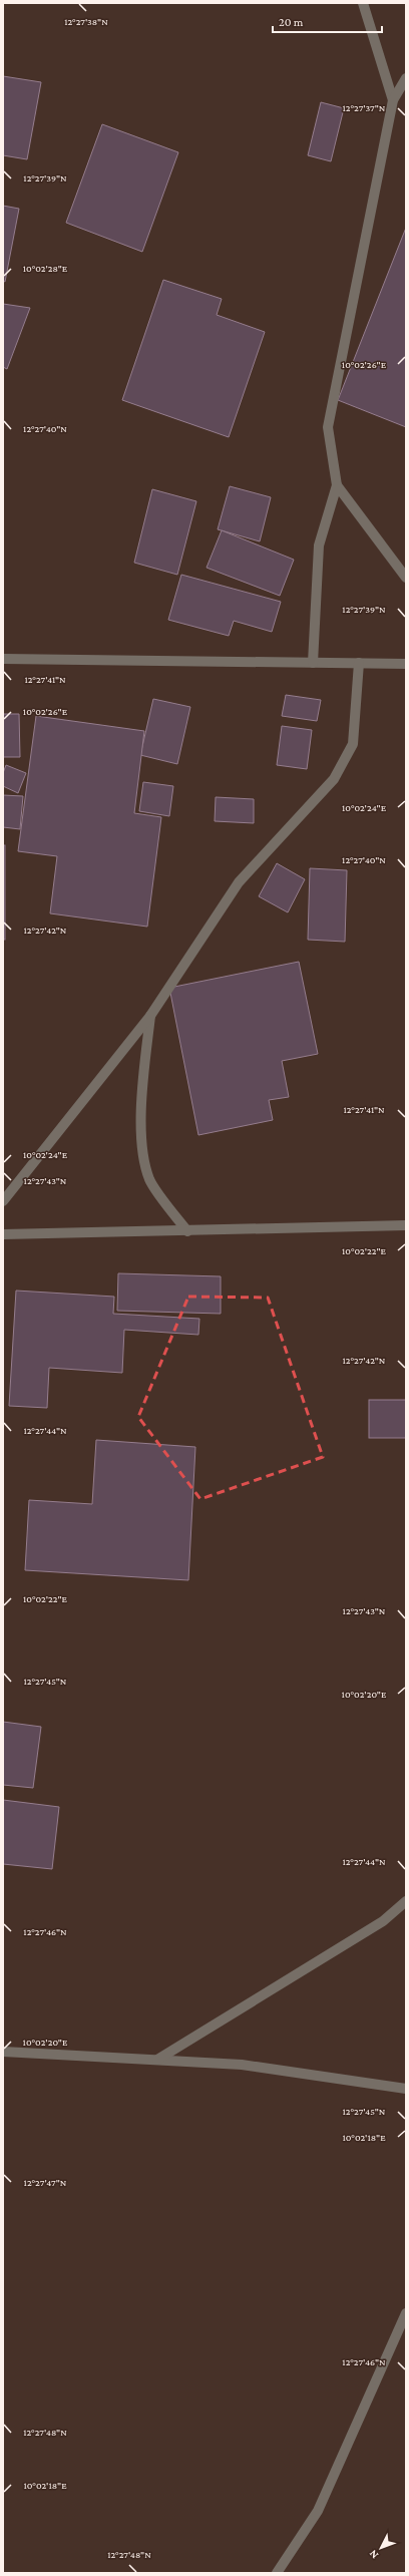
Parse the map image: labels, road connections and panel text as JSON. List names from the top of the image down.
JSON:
{
  "scale_bar": "20 m",
  "north": "bottom left",
  "coordinates": [
    "12°27'38\"N",
    "12°27'37\"N",
    "12°27'39\"N",
    "10°02'28\"E",
    "10°02'26\"E",
    "12°27'40\"N",
    "12°27'41\"N",
    "10°02'24\"E",
    "12°27'42\"N",
    "12°27'43\"N",
    "10°02'22\"E",
    "12°27'44\"N",
    "12°27'45\"N",
    "10°02'20\"E",
    "12°27'46\"N",
    "10°02'18\"E",
    "12°27'47\"N",
    "12°27'48\"N"
  ]
}
